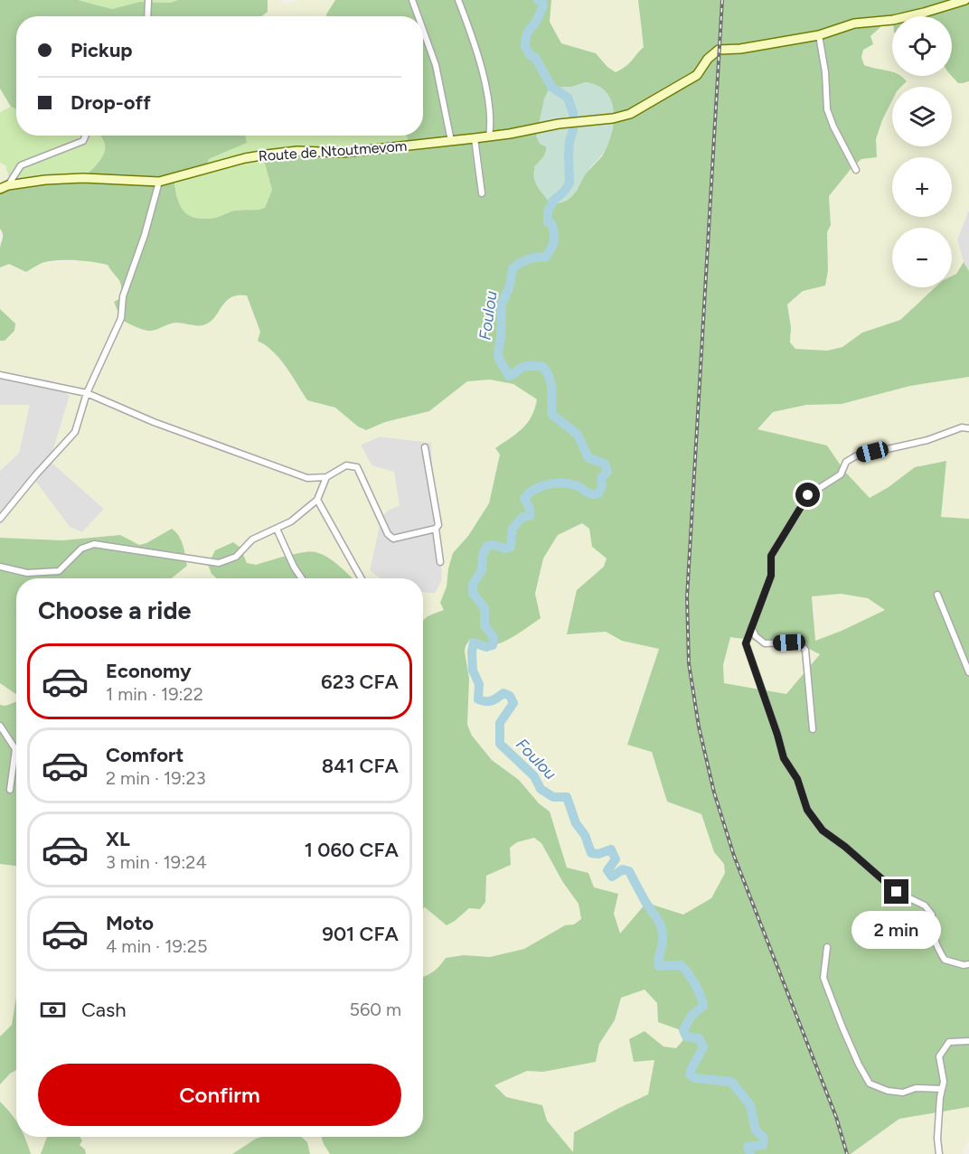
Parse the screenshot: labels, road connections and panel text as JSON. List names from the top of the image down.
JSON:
{
  "streets": {
    "street": ["Route de Ntoutmevom"]
  },
  "water": ["Foulou"],
  "page": {
    "map_buttons": ["+", "−"],
    "banner": ["Pickup", "Drop-off"],
    "heading": "Choose a ride",
    "list": [
      {
        "name": "Economy",
        "note": "1 min · 19:22",
        "value": "623 CFA"
      },
      {
        "name": "Comfort",
        "note": "2 min · 19:23",
        "value": "841 CFA"
      },
      {
        "name": "XL",
        "note": "3 min · 19:24",
        "value": "1 060 CFA"
      },
      {
        "name": "Moto",
        "note": "4 min · 19:25",
        "value": "901 CFA"
      }
    ],
    "bubble": "2 min",
    "pay": ["Cash", "560 m"],
    "buttons": "Confirm"
  }
}
